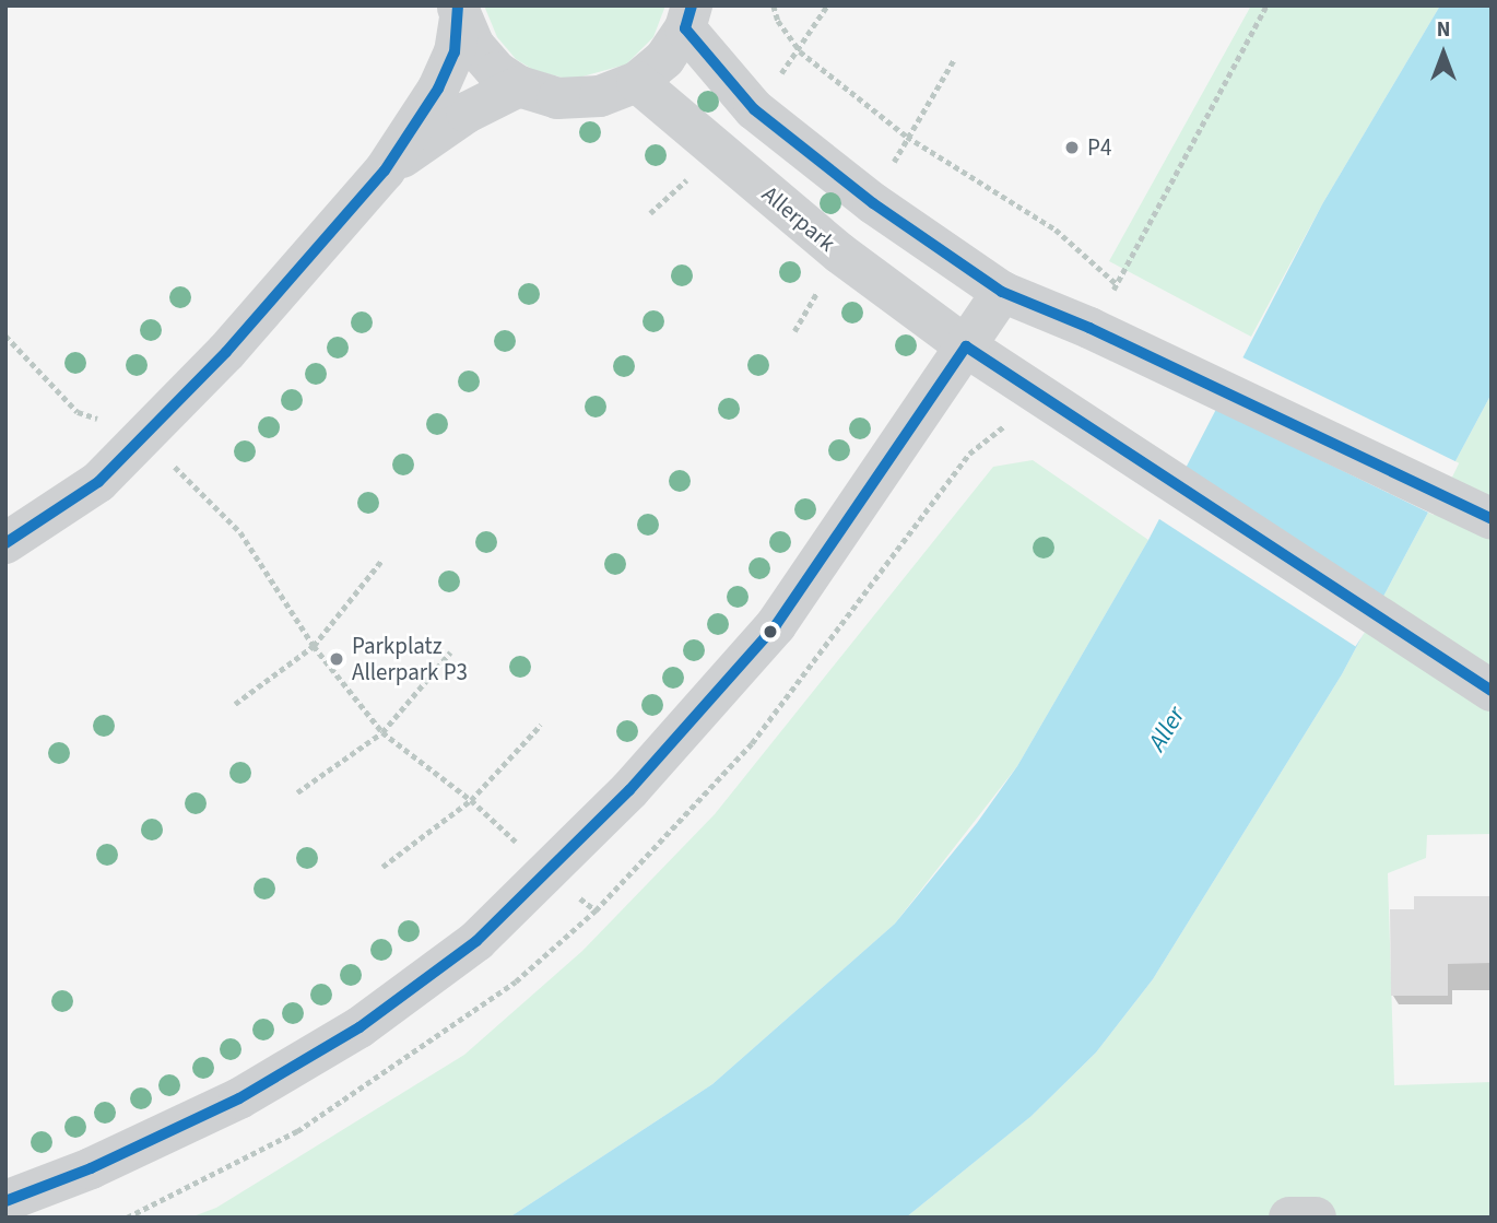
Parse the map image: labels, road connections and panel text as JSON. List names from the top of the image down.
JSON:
{
  "streets": {
    "street": ["Allerpark"]
  },
  "water": ["Aller"],
  "places": ["P4", "Parkplatz Allerpark P3"],
  "north": "top"
}
